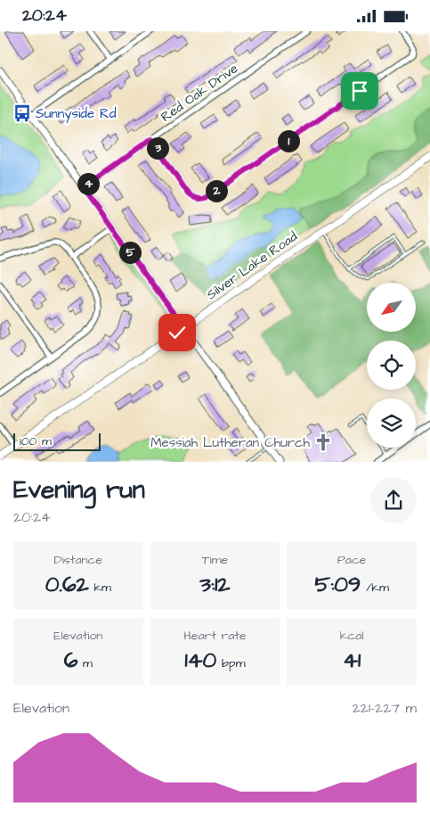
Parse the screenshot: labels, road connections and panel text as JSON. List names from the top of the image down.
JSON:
{
  "streets": {
    "main road": ["Silver Lake Road"],
    "street": ["Red Oak Drive"]
  },
  "places": {
    "bus stop": ["Sunnyside Rd"],
    "church": ["Messiah Lutheran Church"]
  },
  "scale_bar": "100 m",
  "north": "bottom left",
  "page": {
    "status": "20:24",
    "pins": [
      "1",
      "3",
      "4",
      "2",
      "5"
    ],
    "scale": "100 m",
    "heading": ["Evening run", "20:24"],
    "stats": [
      ["Distance", "0.62 km"],
      ["Time", "3:12"],
      ["Pace", "5:09 /km"],
      ["Elevation", "6 m"],
      ["Heart rate", "140 bpm"],
      ["kcal", "41"]
    ],
    "chart": ["Elevation", "221–227 m"]
  }
}
